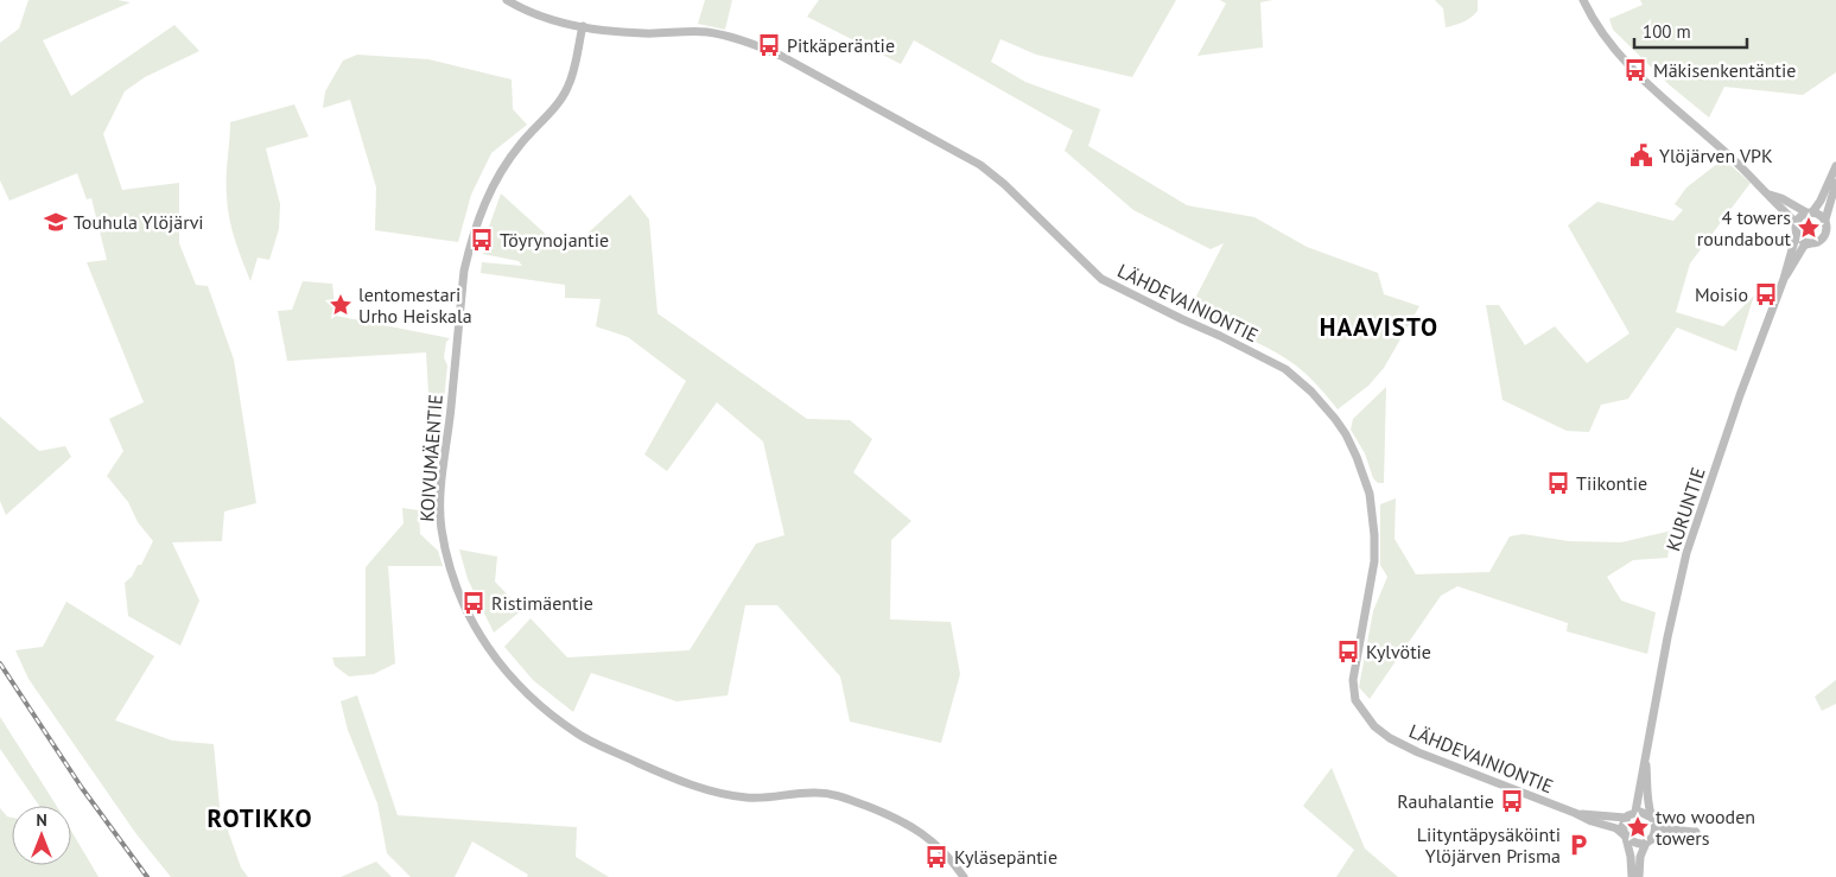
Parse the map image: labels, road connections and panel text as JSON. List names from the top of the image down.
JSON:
{
  "streets": {
    "street": ["LÄHDEVAINIONTIE", "KOIVUMÄENTIE", "KURUNTIE"]
  },
  "crossings": [
    ["LÄHDEVAINIONTIE", "KOIVUMÄENTIE"],
    ["LÄHDEVAINIONTIE", "KURUNTIE"]
  ],
  "districts": ["HAAVISTO", "ROTIKKO"],
  "places": {
    "bus stop": [
      "Pitkäperäntie",
      "Mäkisenkentäntie",
      "Töyrynojantie",
      "Moisio",
      "Tiikontie",
      "Ristimäentie",
      "Kylvötie",
      "Rauhalantie",
      "Kyläsepäntie"
    ],
    "public building": ["Ylöjärven VPK"],
    "school or university": ["Touhula Ylöjärvi"],
    "place": ["4 towers roundabout", "lentomestari Urho Heiskala", "two wooden towers"],
    "parking": ["Liityntäpysäköinti Ylöjärven Prisma"]
  },
  "scale_bar": "100 m",
  "north": "top"
}
